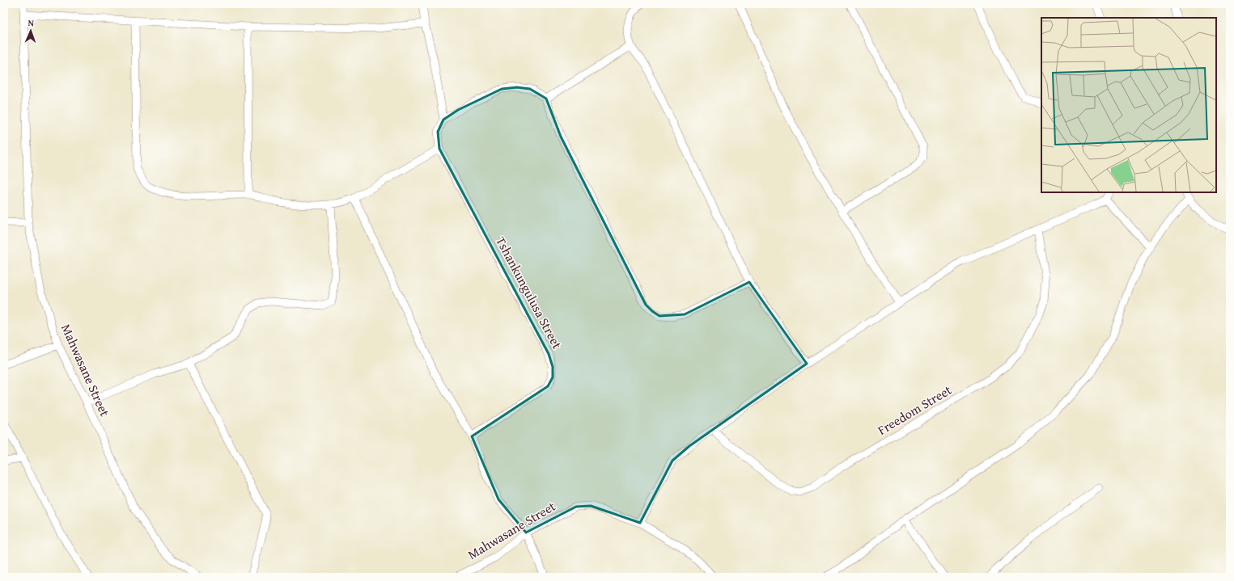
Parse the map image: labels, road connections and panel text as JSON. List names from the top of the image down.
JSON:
{
  "streets": {
    "street": ["Tshankungulusa Street", "Mahwasane Street", "Freedom Street"]
  },
  "north": "top"
}
